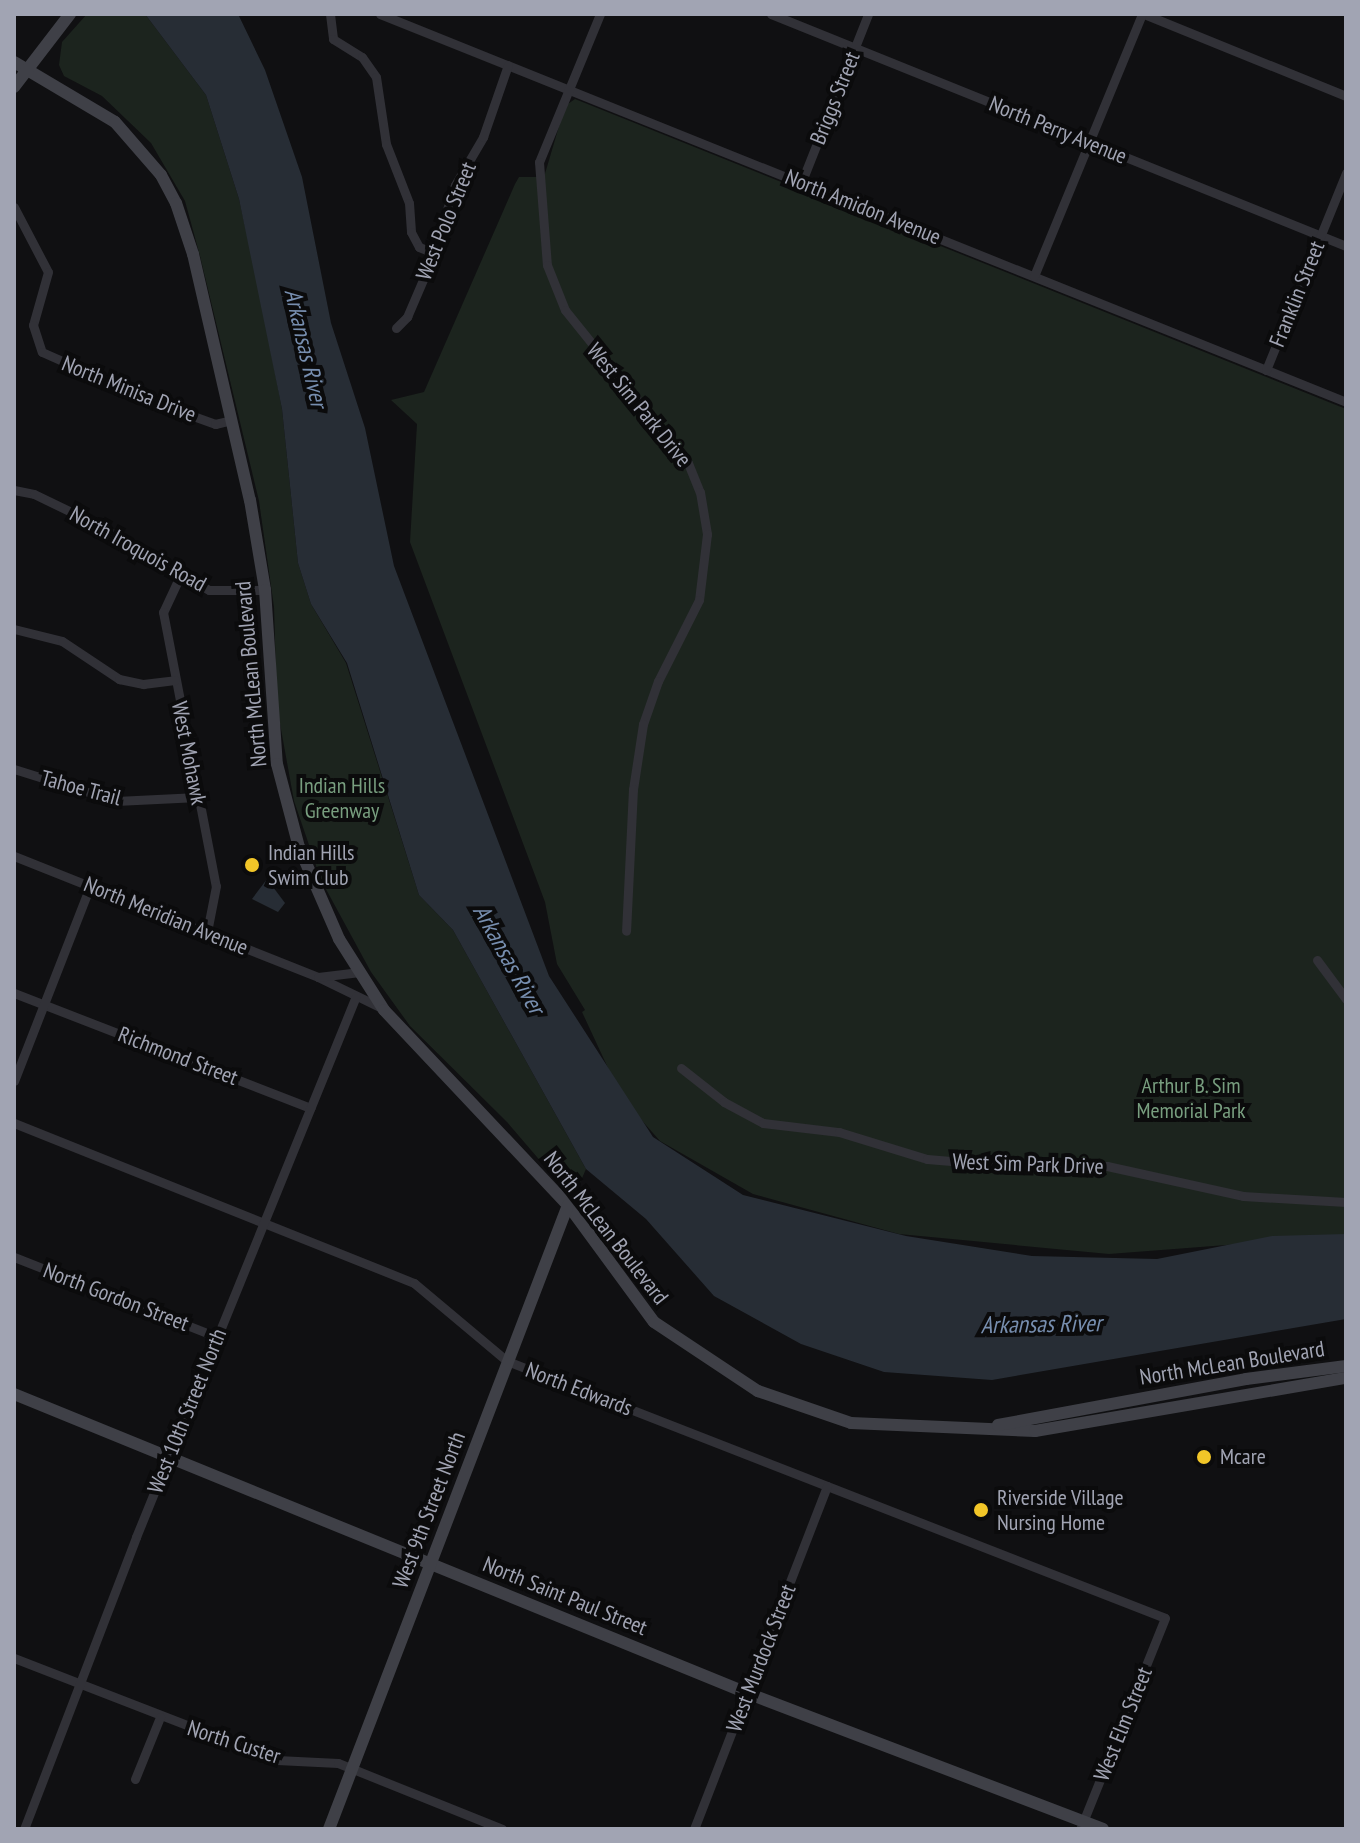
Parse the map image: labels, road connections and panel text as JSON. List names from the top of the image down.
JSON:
{
  "streets": {
    "main road": ["North McLean Boulevard", "West 9th Street North", "North Saint Paul Street"],
    "street": [
      "Briggs Street",
      "North Perry Avenue",
      "North Amidon Avenue",
      "West Polo Street",
      "Franklin Street",
      "North Minisa Drive",
      "West Sim Park Drive",
      "North Iroquois Road",
      "West Mohawk",
      "Tahoe Trail",
      "North Meridian Avenue",
      "Richmond Street",
      "North Gordon Street",
      "North Edwards",
      "West 10th Street North",
      "West Murdock Street",
      "West Elm Street",
      "North Custer"
    ]
  },
  "crossings": [
    ["Briggs Street", "North Perry Avenue"],
    ["Briggs Street", "North Amidon Avenue"],
    ["North Perry Avenue", "Franklin Street"],
    ["North Amidon Avenue", "West Polo Street"],
    ["North Amidon Avenue", "Franklin Street"],
    ["North Amidon Avenue", "West Sim Park Drive"],
    ["North Minisa Drive", "North McLean Boulevard"],
    ["North Iroquois Road", "North McLean Boulevard"],
    ["North Iroquois Road", "West Mohawk"],
    ["North McLean Boulevard", "North Meridian Avenue"],
    ["North McLean Boulevard", "West 9th Street North"],
    ["West Mohawk", "Tahoe Trail"],
    ["West Mohawk", "North Meridian Avenue"],
    ["North Meridian Avenue", "West 10th Street North"],
    ["Richmond Street", "West 10th Street North"],
    ["North Gordon Street", "West 10th Street North"],
    ["North Edwards", "West 10th Street North"],
    ["North Edwards", "West 9th Street North"],
    ["North Edwards", "West Murdock Street"],
    ["North Edwards", "West Elm Street"],
    ["West 10th Street North", "North Saint Paul Street"],
    ["West 10th Street North", "North Custer"],
    ["West 9th Street North", "North Saint Paul Street"],
    ["West 9th Street North", "North Custer"],
    ["North Saint Paul Street", "West Murdock Street"],
    ["North Saint Paul Street", "West Elm Street"]
  ],
  "water": ["Arkansas River"],
  "parks": ["Indian Hills Greenway", "Arthur B. Sim Memorial Park"],
  "places": ["Indian Hills Swim Club", "Mcare", "Riverside Village Nursing Home"]
}
